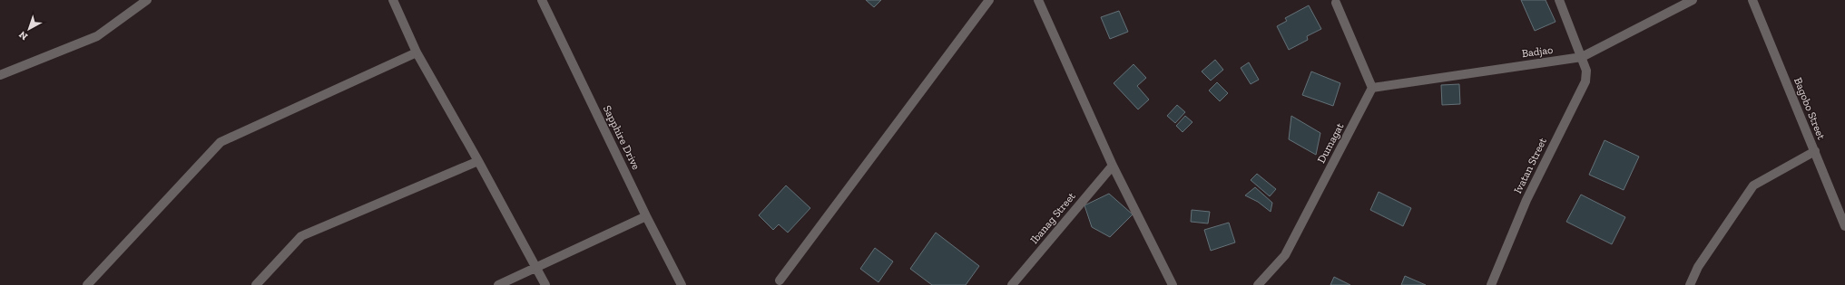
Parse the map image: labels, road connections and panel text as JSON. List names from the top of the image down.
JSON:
{
  "streets": {
    "street": [
      "Badjao",
      "Bagobo Street",
      "Sapphire Drive",
      "Dumagat",
      "Ivatan Street",
      "Ibanag Street"
    ]
  },
  "crossings": [
    ["Badjao", "Dumagat"],
    ["Badjao", "Ivatan Street"]
  ],
  "north": "bottom left"
}
